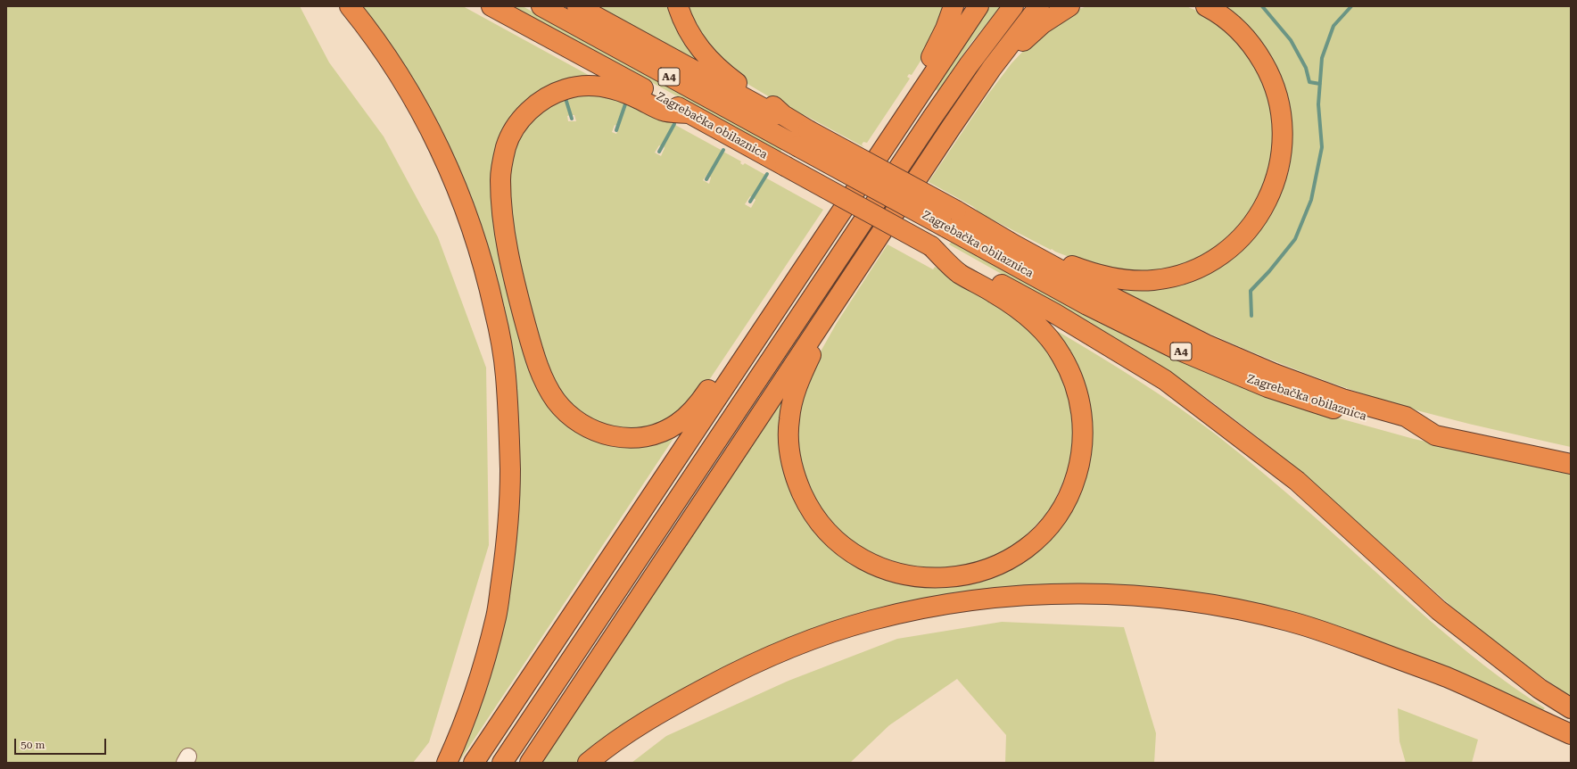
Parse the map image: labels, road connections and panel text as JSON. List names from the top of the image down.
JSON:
{
  "streets": {
    "highway": ["A4", "Zagrebačka obilaznica"]
  },
  "scale_bar": "50 m"
}
